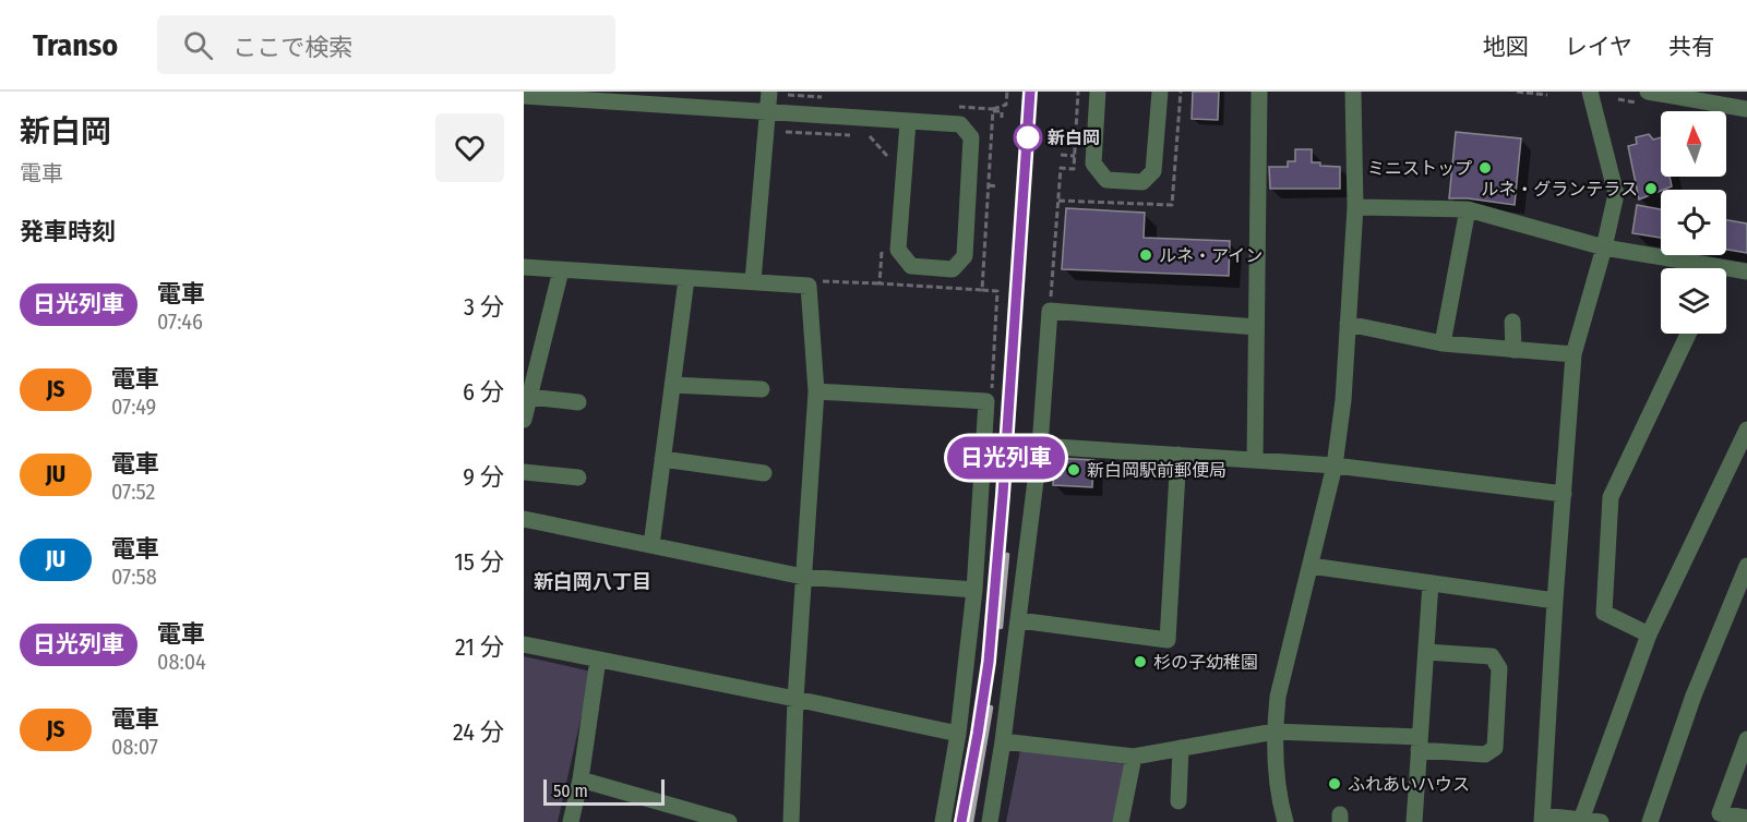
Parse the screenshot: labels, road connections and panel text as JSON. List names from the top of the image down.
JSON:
{
  "districts": ["新白岡八丁目"],
  "places": [
    "新白岡",
    "ミニストップ",
    "ルネ・グランテラス",
    "ルネ・アイン",
    "新白岡駅前郵便局",
    "杉の子幼稚園",
    "ふれあいハウス"
  ],
  "scale_bar": "50 m",
  "north": "top",
  "page": {
    "header": "Transo",
    "search": "ここで検索",
    "nav": ["地図", "レイヤ", "共有"],
    "heading": [
      ["新白岡", "電車"],
      "発車時刻"
    ],
    "on_map": "日光列車",
    "list": [
      {
        "mark": "日光列車",
        "name": "電車",
        "note": "07:46",
        "value": "3 分"
      },
      {
        "mark": "JS",
        "name": "電車",
        "note": "07:49",
        "value": "6 分"
      },
      {
        "mark": "JU",
        "name": "電車",
        "note": "07:52",
        "value": "9 分"
      },
      {
        "mark": "JU",
        "name": "電車",
        "note": "07:58",
        "value": "15 分"
      },
      {
        "mark": "日光列車",
        "name": "電車",
        "note": "08:04",
        "value": "21 分"
      },
      {
        "mark": "JS",
        "name": "電車",
        "note": "08:07",
        "value": "24 分"
      }
    ],
    "scale": "50 m"
  }
}
